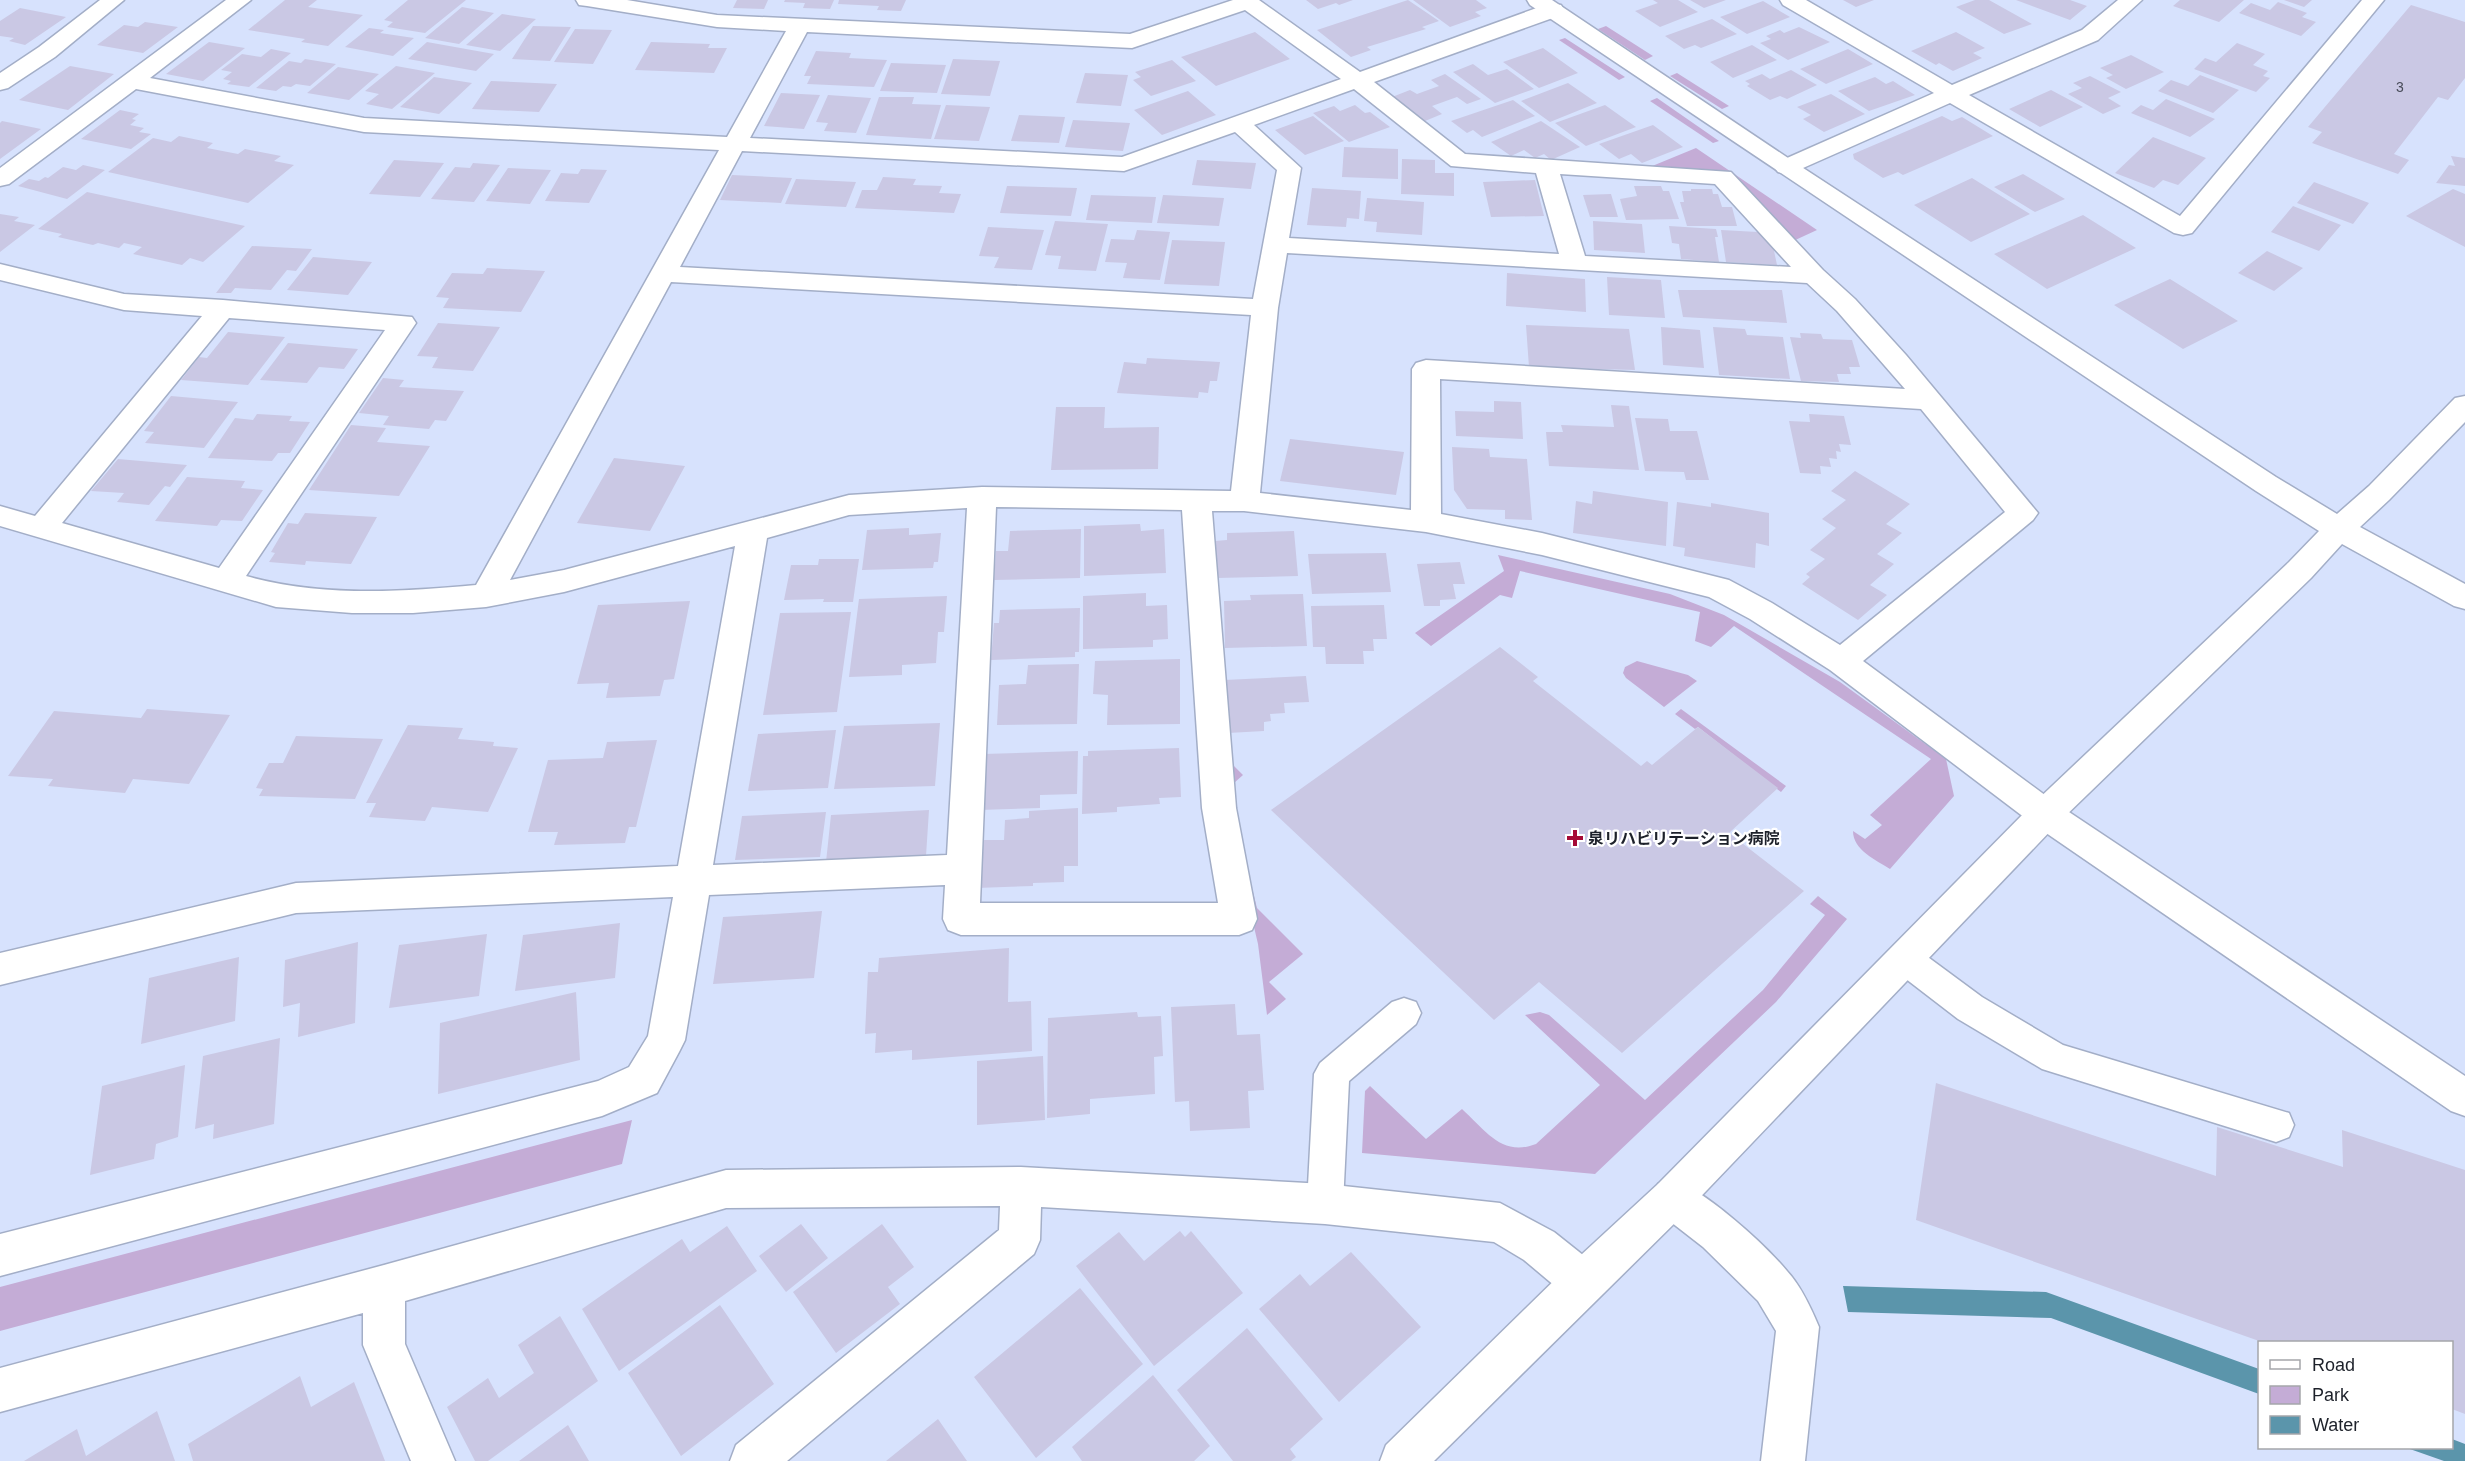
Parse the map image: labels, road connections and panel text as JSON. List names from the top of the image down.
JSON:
{
  "places": {
    "health": ["泉リハビリテーション病院"]
  },
  "house_numbers": ["3"],
  "legend": ["Road", "Park", "Water"]
}
